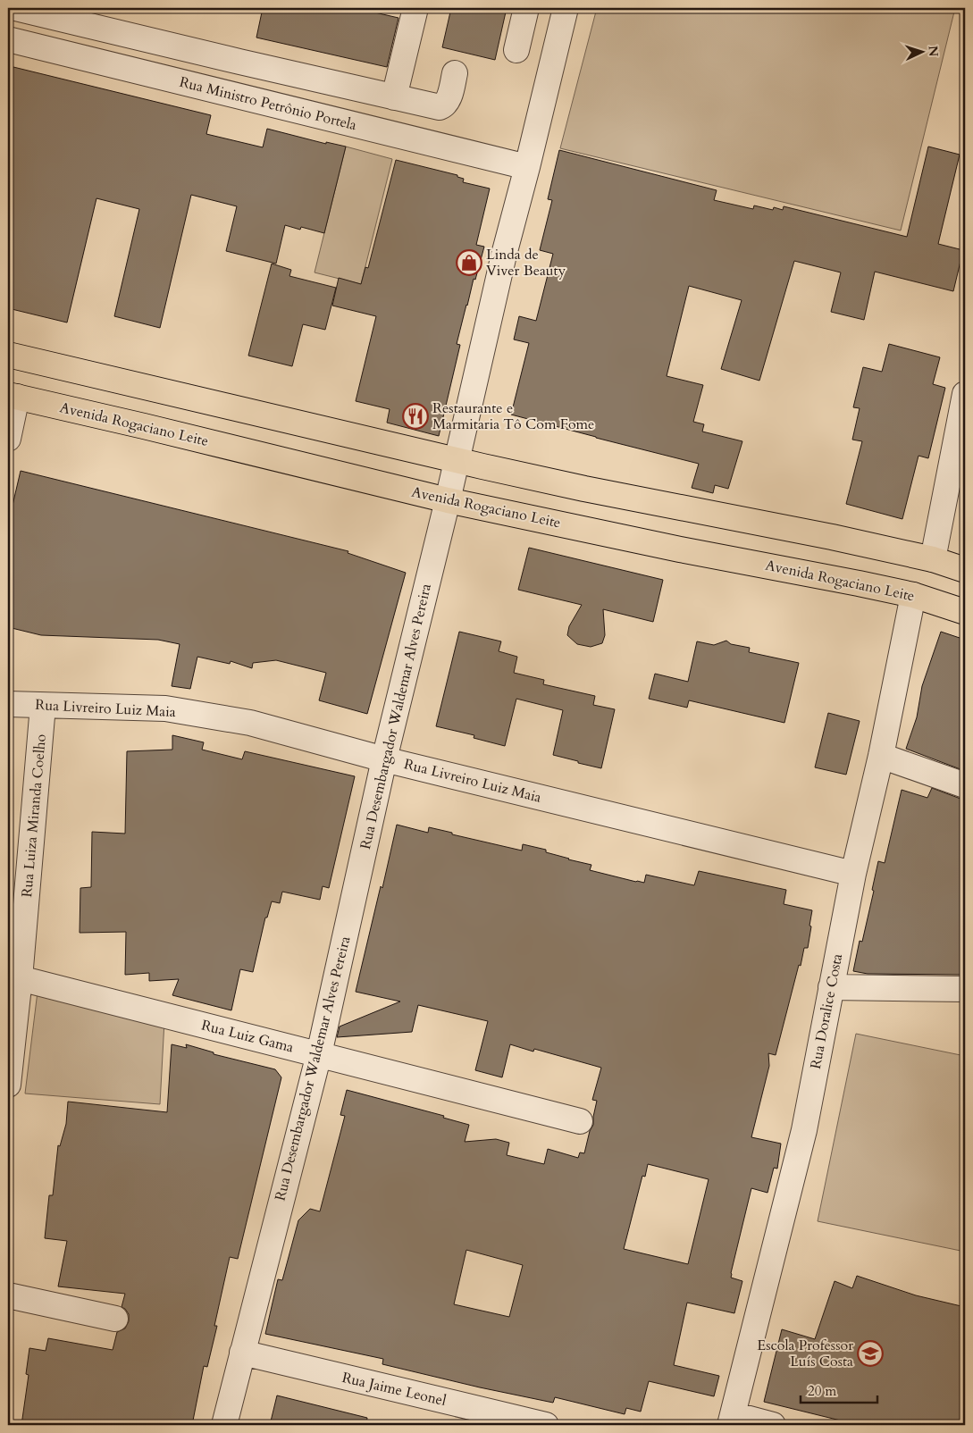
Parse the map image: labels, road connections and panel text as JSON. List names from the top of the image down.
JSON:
{
  "streets": {
    "main road": ["Avenida Rogaciano Leite"],
    "street": [
      "Rua Ministro Petrônio Portela",
      "Rua Livreiro Luiz Maia",
      "Rua Desembargador Waldemar Alves Pereira",
      "Rua Luiza Miranda Coelho",
      "Rua Doralice Costa",
      "Rua Luiz Gama",
      "Rua Jaime Leonel"
    ]
  },
  "crossings": [
    ["Rua Ministro Petrônio Portela", "Rua Desembargador Waldemar Alves Pereira"],
    ["Avenida Rogaciano Leite", "Rua Desembargador Waldemar Alves Pereira"],
    ["Avenida Rogaciano Leite", "Rua Doralice Costa"],
    ["Rua Livreiro Luiz Maia", "Rua Desembargador Waldemar Alves Pereira"],
    ["Rua Livreiro Luiz Maia", "Rua Luiza Miranda Coelho"],
    ["Rua Livreiro Luiz Maia", "Rua Doralice Costa"],
    ["Rua Desembargador Waldemar Alves Pereira", "Rua Luiz Gama"],
    ["Rua Desembargador Waldemar Alves Pereira", "Rua Jaime Leonel"],
    ["Rua Luiza Miranda Coelho", "Rua Luiz Gama"]
  ],
  "places": {
    "shop": ["Linda de Viver Beauty"],
    "restaurant": ["Restaurante e Marmitaria Tô Com Fome"],
    "school or university": ["Escola Professor Luís Costa"]
  },
  "scale_bar": "20 m",
  "north": "right"
}
